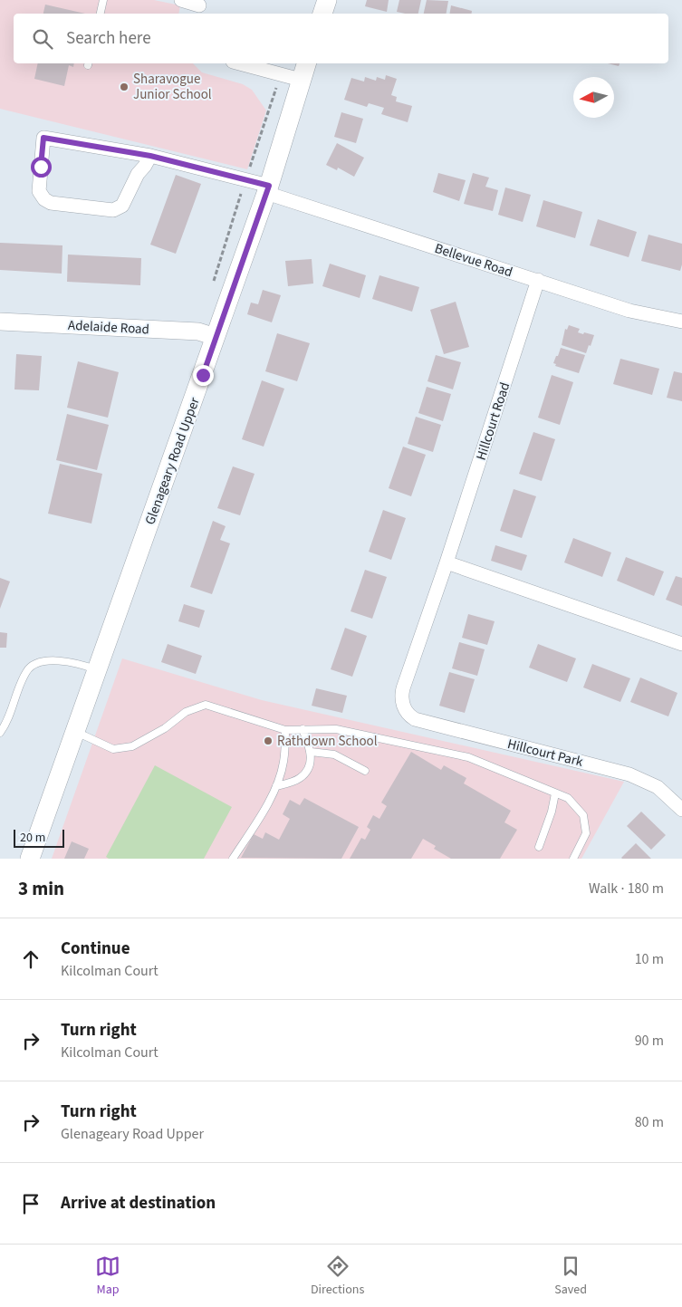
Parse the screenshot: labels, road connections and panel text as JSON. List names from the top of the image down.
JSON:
{
  "streets": {
    "main road": ["Glenageary Road Upper"],
    "street": [
      "Bellevue Road",
      "Adelaide Road",
      "Hillcourt Road",
      "Hillcourt Park"
    ]
  },
  "crossings": [
    ["Bellevue Road", "Hillcourt Road"],
    ["Bellevue Road", "Glenageary Road Upper"],
    ["Adelaide Road", "Glenageary Road Upper"],
    ["Hillcourt Road", "Hillcourt Park"]
  ],
  "places": ["Sharavogue Junior School", "Rathdown School"],
  "scale_bar": "20 m",
  "north": "left",
  "page": {
    "search": "Search here",
    "scale": "20 m",
    "heading": ["3 min", "Walk · 180 m"],
    "list": [
      ["Continue", "Kilcolman Court", "10 m"],
      ["Turn right", "Kilcolman Court", "90 m"],
      ["Turn right", "Glenageary Road Upper", "80 m"],
      "Arrive at destination"
    ],
    "nav": ["Map", "Directions", "Saved"]
  }
}
